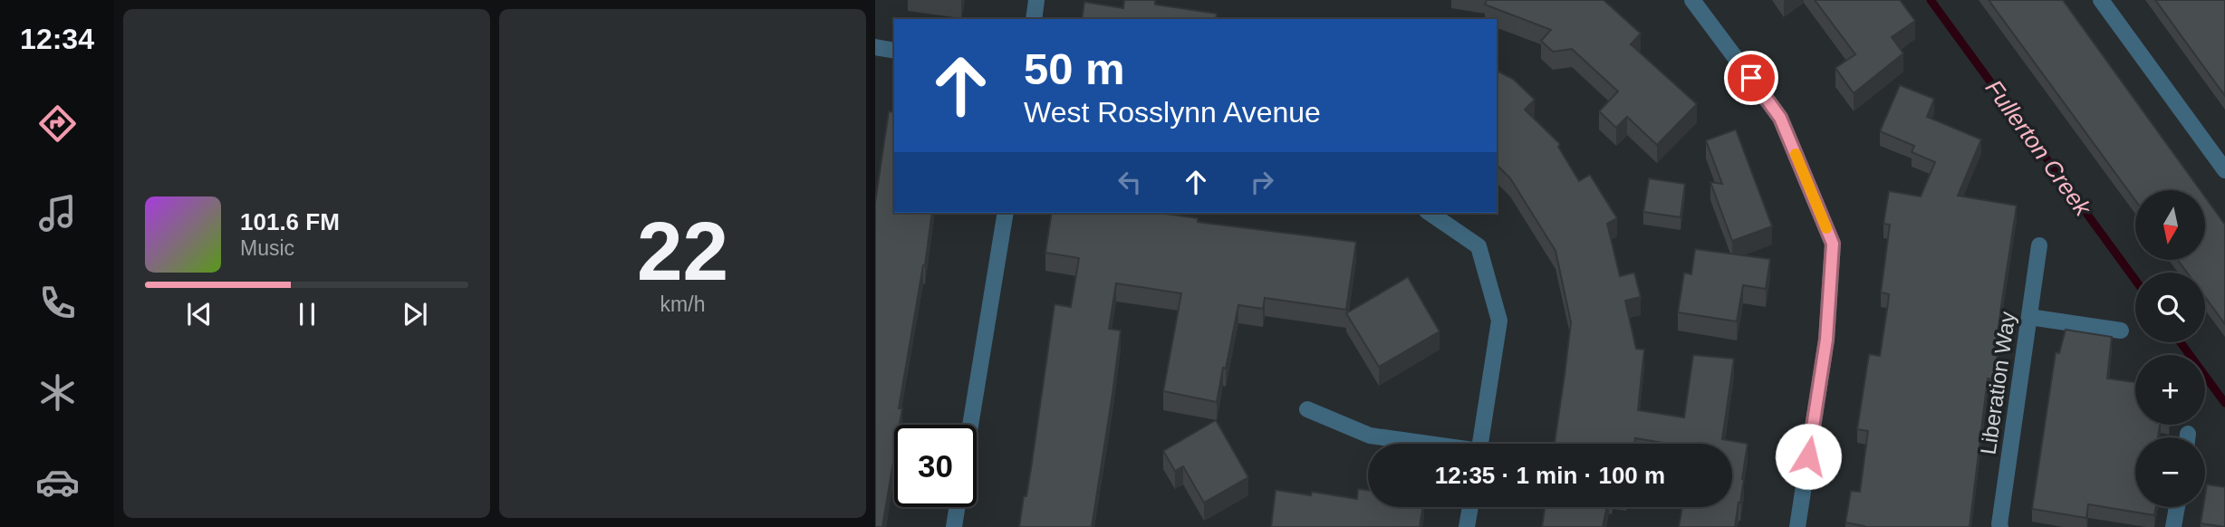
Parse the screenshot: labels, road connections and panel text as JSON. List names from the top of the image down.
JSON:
{
  "streets": {
    "street": ["Liberation Way"]
  },
  "water": ["Fullerton Creek"],
  "north": "bottom",
  "page": {
    "tabs": "12:34",
    "tile": ["22", "km/h"],
    "turn": ["50 m", "West Rosslynn Avenue"],
    "map_buttons": ["+", "−"],
    "song": ["101.6 FM", "Music"],
    "limit": "30",
    "trip": "12:35 · 1 min · 100 m"
  }
}
